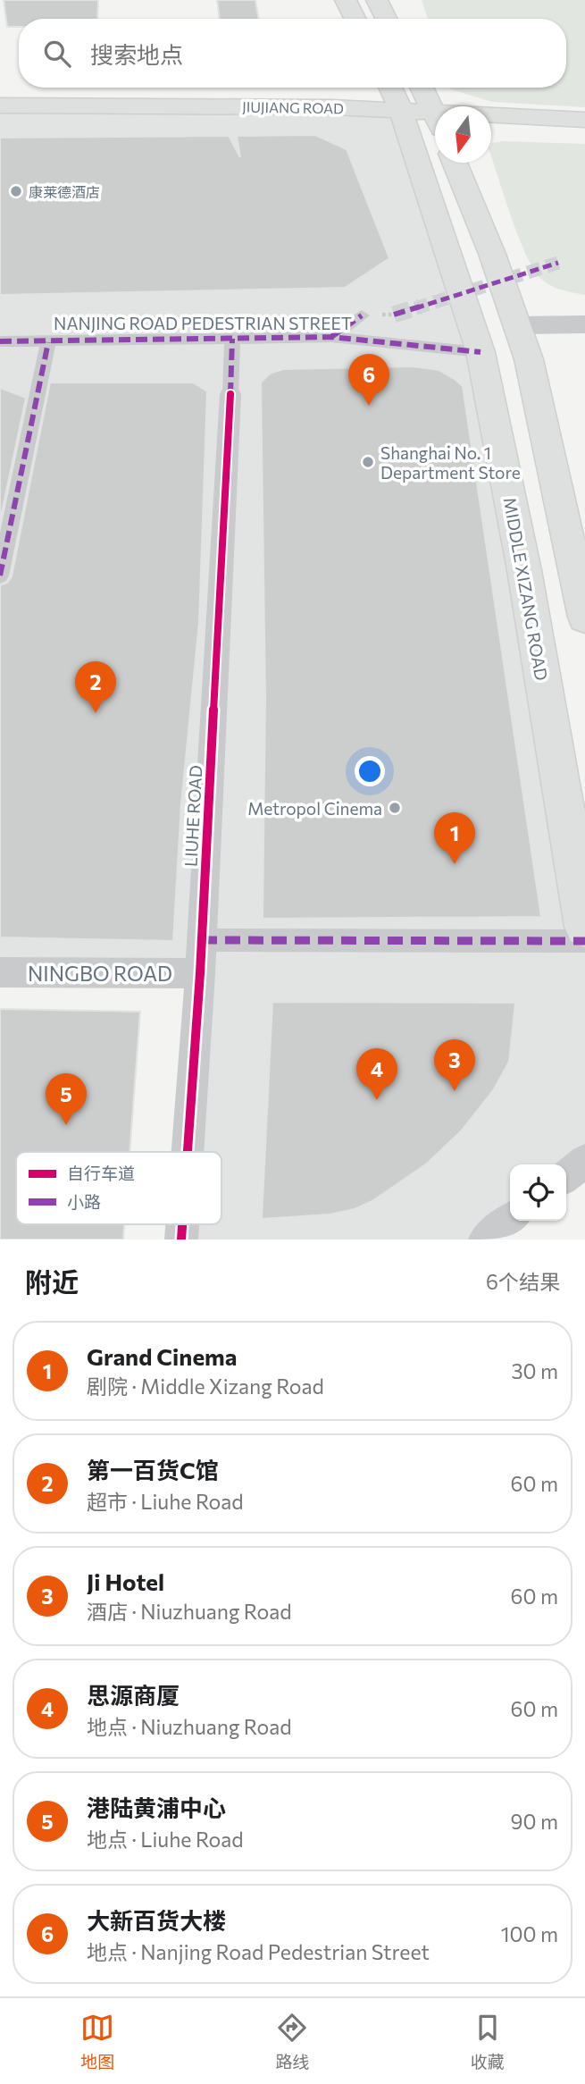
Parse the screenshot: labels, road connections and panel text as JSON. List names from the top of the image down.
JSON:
{
  "streets": {
    "main road": ["JIUJIANG ROAD", "MIDDLE XIZANG ROAD"],
    "street": ["NANJING ROAD PEDESTRIAN STREET", "LIUHE ROAD", "NINGBO ROAD"]
  },
  "crossings": [
    ["JIUJIANG ROAD", "MIDDLE XIZANG ROAD"],
    ["NANJING ROAD PEDESTRIAN STREET", "MIDDLE XIZANG ROAD"],
    ["LIUHE ROAD", "NINGBO ROAD"]
  ],
  "places": ["康莱德酒店", "Shanghai No. 1 Department Store", "Metropol Cinema"],
  "legend": ["自行车道", "小路"],
  "north": "bottom",
  "page": {
    "search": "搜索地点",
    "pins": [
      "6",
      "2",
      "1",
      "3",
      "4",
      "5"
    ],
    "heading": ["附近", "6个结果"],
    "list": [
      {
        "mark": "1",
        "name": "Grand Cinema",
        "note": "剧院 · Middle Xizang Road",
        "value": "30 m"
      },
      {
        "mark": "2",
        "name": "第一百货C馆",
        "note": "超市 · Liuhe Road",
        "value": "60 m"
      },
      {
        "mark": "3",
        "name": "Ji Hotel",
        "note": "酒店 · Niuzhuang Road",
        "value": "60 m"
      },
      {
        "mark": "4",
        "name": "思源商厦",
        "note": "地点 · Niuzhuang Road",
        "value": "60 m"
      },
      {
        "mark": "5",
        "name": "港陆黄浦中心",
        "note": "地点 · Liuhe Road",
        "value": "90 m"
      },
      {
        "mark": "6",
        "name": "大新百货大楼",
        "note": "地点 · Nanjing Road Pedestrian Street",
        "value": "100 m"
      }
    ],
    "nav": ["地图", "路线", "收藏"]
  }
}
